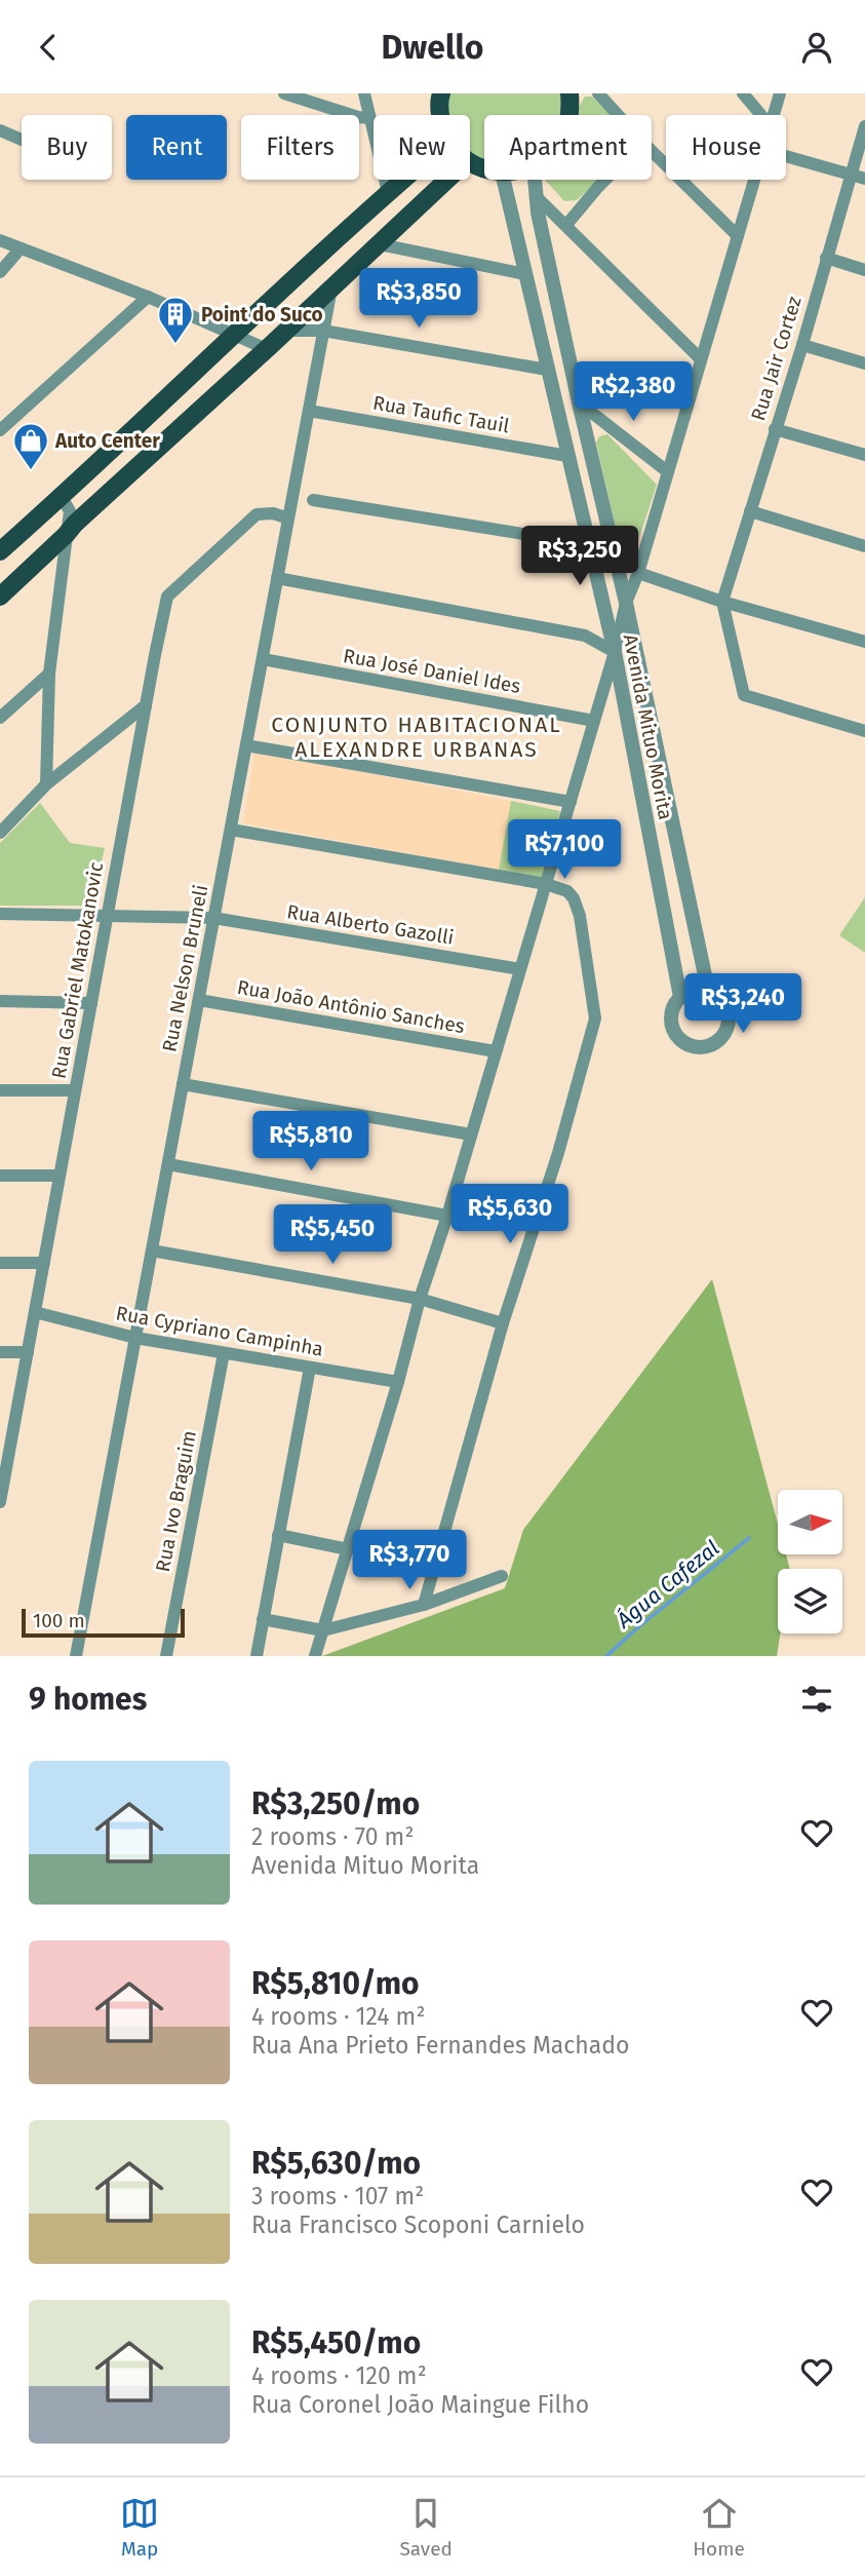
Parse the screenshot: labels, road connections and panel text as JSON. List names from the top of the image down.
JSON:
{
  "streets": {
    "street": [
      "Rua Jair Cortez",
      "Rua Taufic Tauil",
      "Rua José Daniel Ides",
      "Avenida Mituo Morita",
      "Rua Alberto Gazolli",
      "Rua Nelson Bruneli",
      "Rua Gabriel Matokanovic",
      "Rua João Antônio Sanches",
      "Rua Cypriano Campinha",
      "Rua Ivo Braguim"
    ]
  },
  "crossings": [
    ["Rua Taufic Tauil", "Avenida Mituo Morita"],
    ["Rua Taufic Tauil", "Rua Nelson Bruneli"],
    ["Rua José Daniel Ides", "Rua Nelson Bruneli"],
    ["Rua Alberto Gazolli", "Rua Nelson Bruneli"],
    ["Rua Alberto Gazolli", "Rua Gabriel Matokanovic"],
    ["Rua Nelson Bruneli", "Rua Gabriel Matokanovic"],
    ["Rua Nelson Bruneli", "Rua João Antônio Sanches"],
    ["Rua Nelson Bruneli", "Rua Cypriano Campinha"],
    ["Rua Gabriel Matokanovic", "Rua Cypriano Campinha"],
    ["Rua Cypriano Campinha", "Rua Ivo Braguim"]
  ],
  "districts": ["CONJUNTO HABITACIONAL ALEXANDRE URBANAS"],
  "water": ["Água Cafezal"],
  "places": {
    "building": ["Point do Suco"],
    "shop": ["Auto Center"]
  },
  "scale_bar": "100 m",
  "north": "right",
  "page": {
    "header": "Dwello",
    "chip": [
      "Buy",
      "Rent",
      "Filters",
      "New",
      "Apartment",
      "House"
    ],
    "price": [
      "R$3,850",
      "R$2,380",
      "R$3,250",
      "R$7,100",
      "R$3,240",
      "R$5,810",
      "R$5,630",
      "R$5,450",
      "R$3,770"
    ],
    "scale": "100 m",
    "heading": "9 homes",
    "list": [
      {
        "name": "R$3,250/mo",
        "note": "2 rooms · 70 m² · Avenida Mituo Morita"
      },
      {
        "name": "R$5,810/mo",
        "note": "4 rooms · 124 m² · Rua Ana Prieto Fernandes Machado"
      },
      {
        "name": "R$5,630/mo",
        "note": "3 rooms · 107 m² · Rua Francisco Scoponi Carnielo"
      },
      {
        "name": "R$5,450/mo",
        "note": "4 rooms · 120 m² · Rua Coronel João Maingue Filho"
      }
    ],
    "tabs": ["Map", "Saved", "Home"]
  }
}
